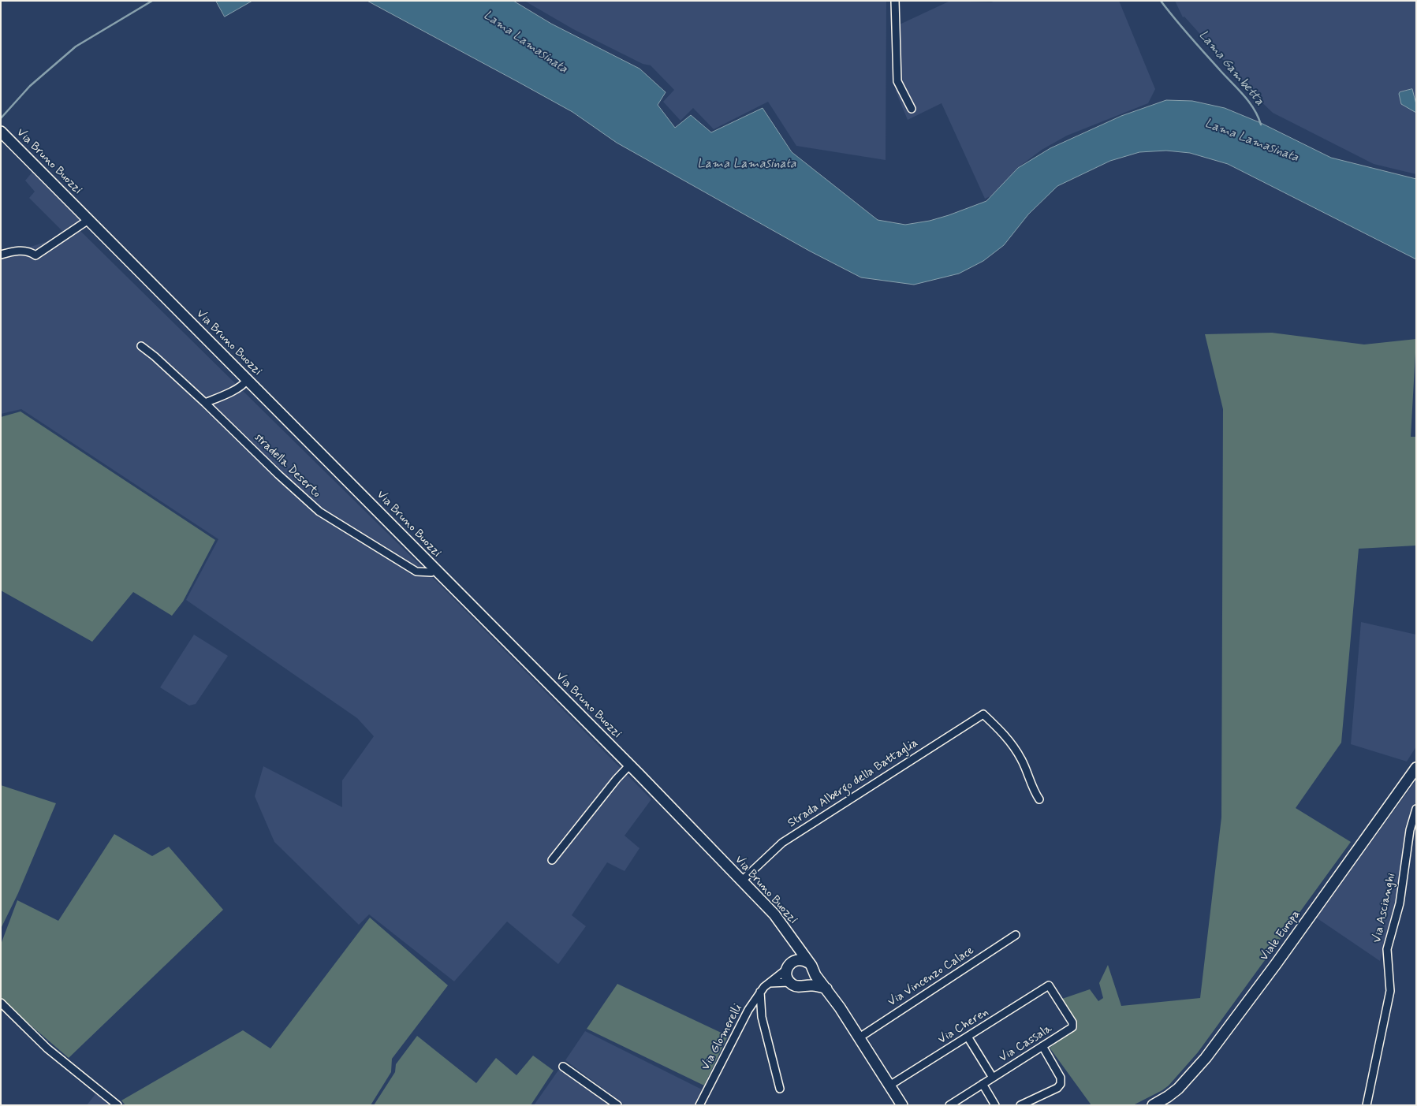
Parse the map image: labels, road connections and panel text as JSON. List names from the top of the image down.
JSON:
{
  "streets": {
    "main road": ["Via Bruno Buozzi", "Viale Europa"],
    "street": [
      "stradella Deserto",
      "Strada Albergo della Battaglia",
      "Via Ascianghi",
      "Via Vincenzo Calace",
      "Via Cheren",
      "Via Glomerelli",
      "Via Cassala"
    ]
  },
  "crossings": [
    ["Via Bruno Buozzi", "stradella Deserto"],
    ["Via Bruno Buozzi", "Strada Albergo della Battaglia"],
    ["Via Bruno Buozzi", "Via Glomerelli"],
    ["Via Cheren", "Via Cassala"]
  ],
  "water": ["Lama Lamasinata", "Lama Gambetta"]
}
